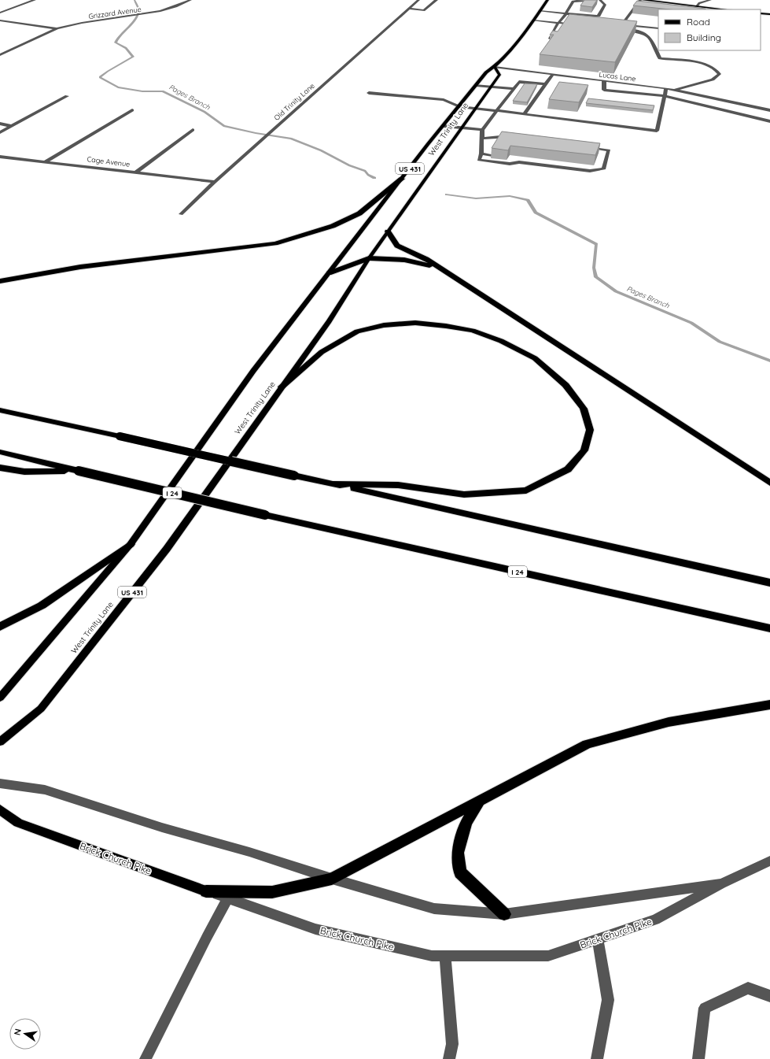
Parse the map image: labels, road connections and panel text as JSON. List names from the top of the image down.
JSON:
{
  "streets": {
    "highway": ["I 24"],
    "main road": ["West Trinity Lane", "US 431", "Brick Church Pike"],
    "street": [
      "Grizzard Avenue",
      "Lucas Lane",
      "Old Trinity Lane",
      "Cage Avenue"
    ]
  },
  "crossings": [
    ["Lucas Lane", "West Trinity Lane"],
    ["Old Trinity Lane", "Cage Avenue"]
  ],
  "water": ["Pages Branch"],
  "legend": ["Road", "Building"],
  "north": "left"
}
